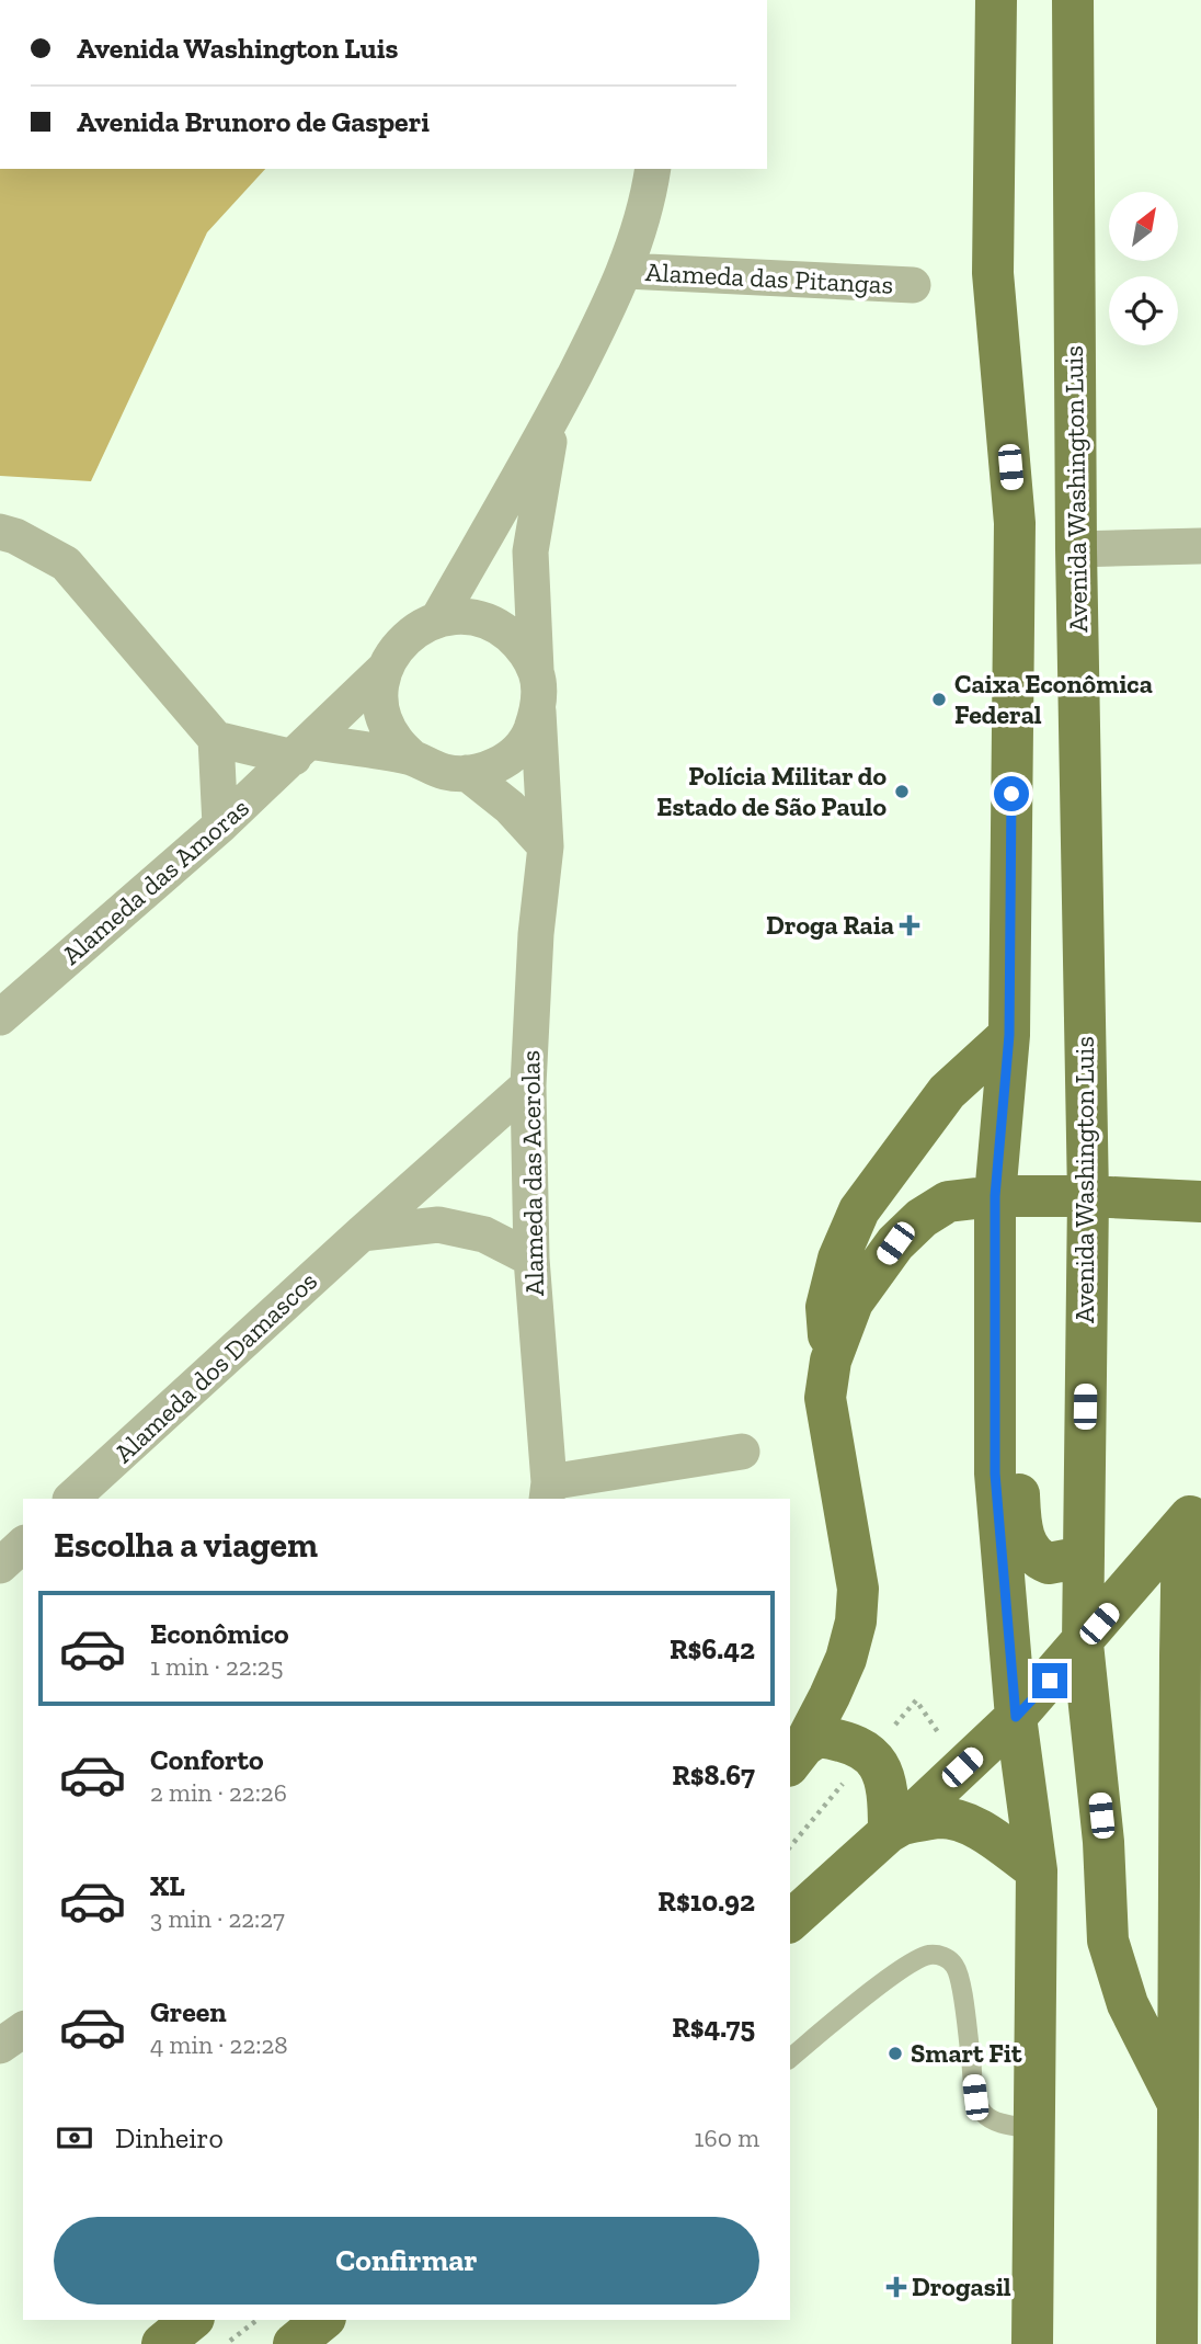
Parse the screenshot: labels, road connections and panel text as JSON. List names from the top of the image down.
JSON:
{
  "streets": {
    "main road": ["Avenida Washington Luis"],
    "street": [
      "Alameda das Pitangas",
      "Alameda das Amoras",
      "Alameda das Acerolas",
      "Alameda dos Damascos"
    ]
  },
  "crossings": [
    ["Alameda das Amoras", "Alameda das Acerolas"],
    ["Alameda das Acerolas", "Alameda dos Damascos"]
  ],
  "places": {
    "other": ["Caixa Econômica Federal", "Polícia Militar do Estado de São Paulo", "Smart Fit"],
    "health": ["Droga Raia", "Drogasil"]
  },
  "north": "top right",
  "page": {
    "banner": ["Avenida Washington Luis", "Avenida Brunoro de Gasperi"],
    "heading": "Escolha a viagem",
    "list": [
      {
        "name": "Econômico",
        "note": "1 min · 22:25",
        "value": "R$6.42"
      },
      {
        "name": "Conforto",
        "note": "2 min · 22:26",
        "value": "R$8.67"
      },
      {
        "name": "XL",
        "note": "3 min · 22:27",
        "value": "R$10.92"
      },
      {
        "name": "Green",
        "note": "4 min · 22:28",
        "value": "R$4.75"
      }
    ],
    "pay": ["Dinheiro", "160 m"],
    "buttons": "Confirmar"
  }
}
